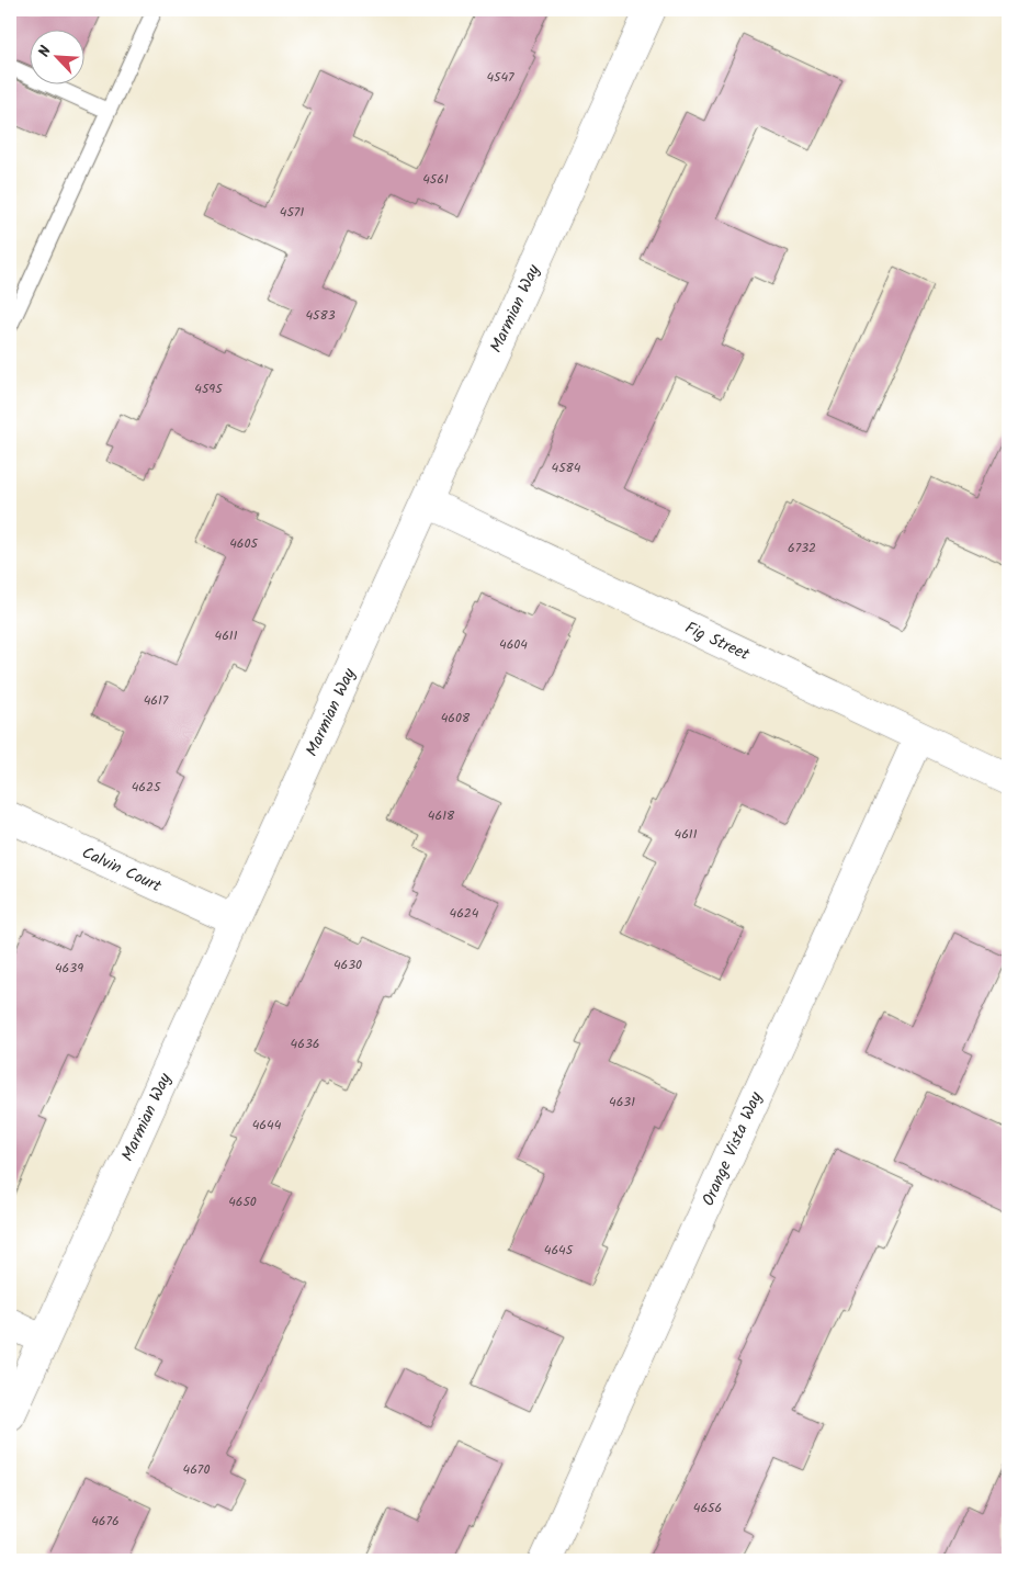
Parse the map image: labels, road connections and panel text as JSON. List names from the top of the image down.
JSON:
{
  "streets": {
    "street": [
      "Marmian Way",
      "Fig Street",
      "Calvin Court",
      "Orange Vista Way"
    ]
  },
  "crossings": [
    ["Marmian Way", "Fig Street"],
    ["Marmian Way", "Calvin Court"],
    ["Fig Street", "Orange Vista Way"]
  ],
  "house_numbers": [
    "4547",
    "4561",
    "4571",
    "4583",
    "4595",
    "4584",
    "4605",
    "6732",
    "4611",
    "4604",
    "4617",
    "4608",
    "4625",
    "4618",
    "4611",
    "4624",
    "4630",
    "4639",
    "4636",
    "4631",
    "4644",
    "4650",
    "4645",
    "4670",
    "4656",
    "4676"
  ],
  "north": "top left"
}
